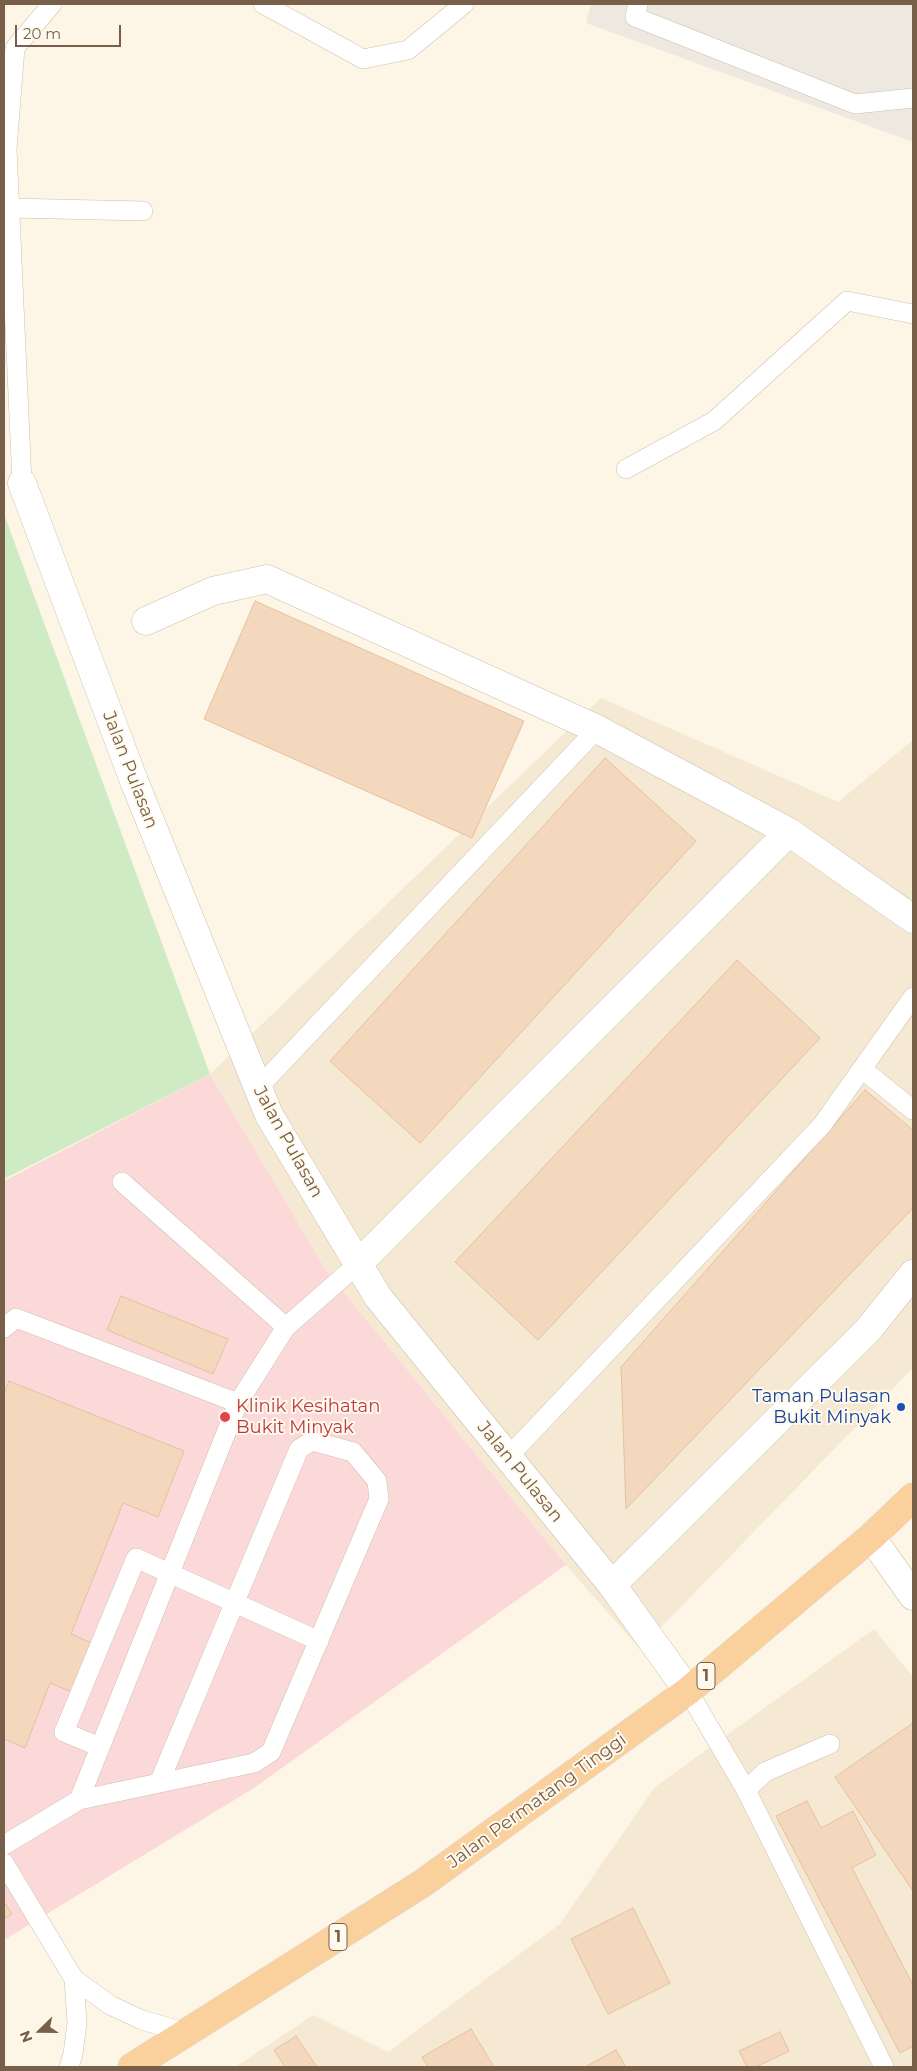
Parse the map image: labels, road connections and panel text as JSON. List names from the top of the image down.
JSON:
{
  "streets": {
    "highway": ["1", "Jalan Permatang Tinggi"],
    "street": ["Jalan Pulasan"]
  },
  "crossings": [
    ["Jalan Pulasan", "Jalan Permatang Tinggi"]
  ],
  "places": ["Taman Pulasan Bukit Minyak", "Klinik Kesihatan Bukit Minyak"],
  "scale_bar": "20 m",
  "north": "left"
}
